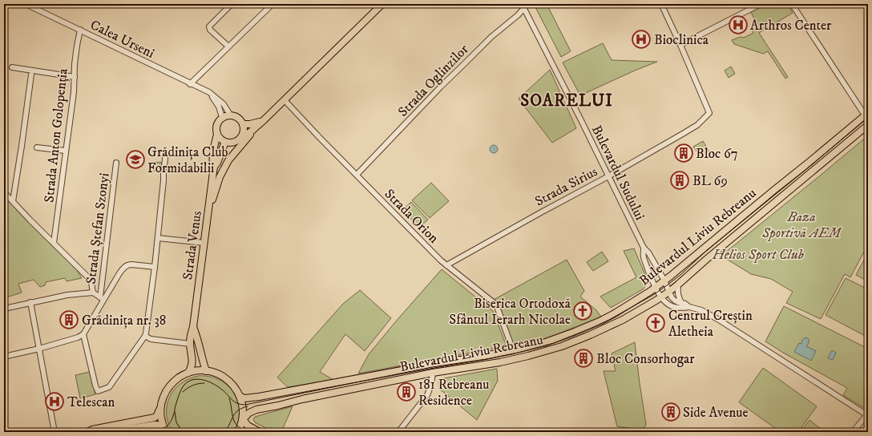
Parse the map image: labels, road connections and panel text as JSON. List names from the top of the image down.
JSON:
{
  "streets": {
    "main road": ["Bulevardul Liviu Rebreanu", "Strada Venus"],
    "street": [
      "Calea Urseni",
      "Strada Oglinzilor",
      "Strada Anton Golopenția",
      "Bulevardul Sudului",
      "Strada Sirius",
      "Strada Orion",
      "Strada Ștefan Szonyi"
    ]
  },
  "crossings": [
    ["Calea Urseni", "Strada Anton Golopenția"],
    ["Calea Urseni", "Strada Venus"],
    ["Strada Oglinzilor", "Bulevardul Sudului"],
    ["Strada Oglinzilor", "Strada Orion"],
    ["Bulevardul Sudului", "Strada Sirius"],
    ["Bulevardul Sudului", "Bulevardul Liviu Rebreanu"],
    ["Strada Sirius", "Strada Orion"],
    ["Strada Orion", "Bulevardul Liviu Rebreanu"]
  ],
  "districts": ["SOARELUI"],
  "parks": ["Baza Sportivă AEM", "Helios Sport Club"],
  "places": {
    "hospital": ["Arthros Center", "Bioclinica", "Telescan"],
    "building": [
      "Bloc 67",
      "BL 69",
      "Grădinița nr. 38",
      "Bloc Consorhogar",
      "181 Rebreanu Residence",
      "Side Avenue"
    ],
    "school or university": ["Grădinița Club Formidabilii"],
    "church": ["Biserica Ortodoxă Sfântul Ierarh Nicolae", "Centrul Creștin Aletheia"]
  }
}
